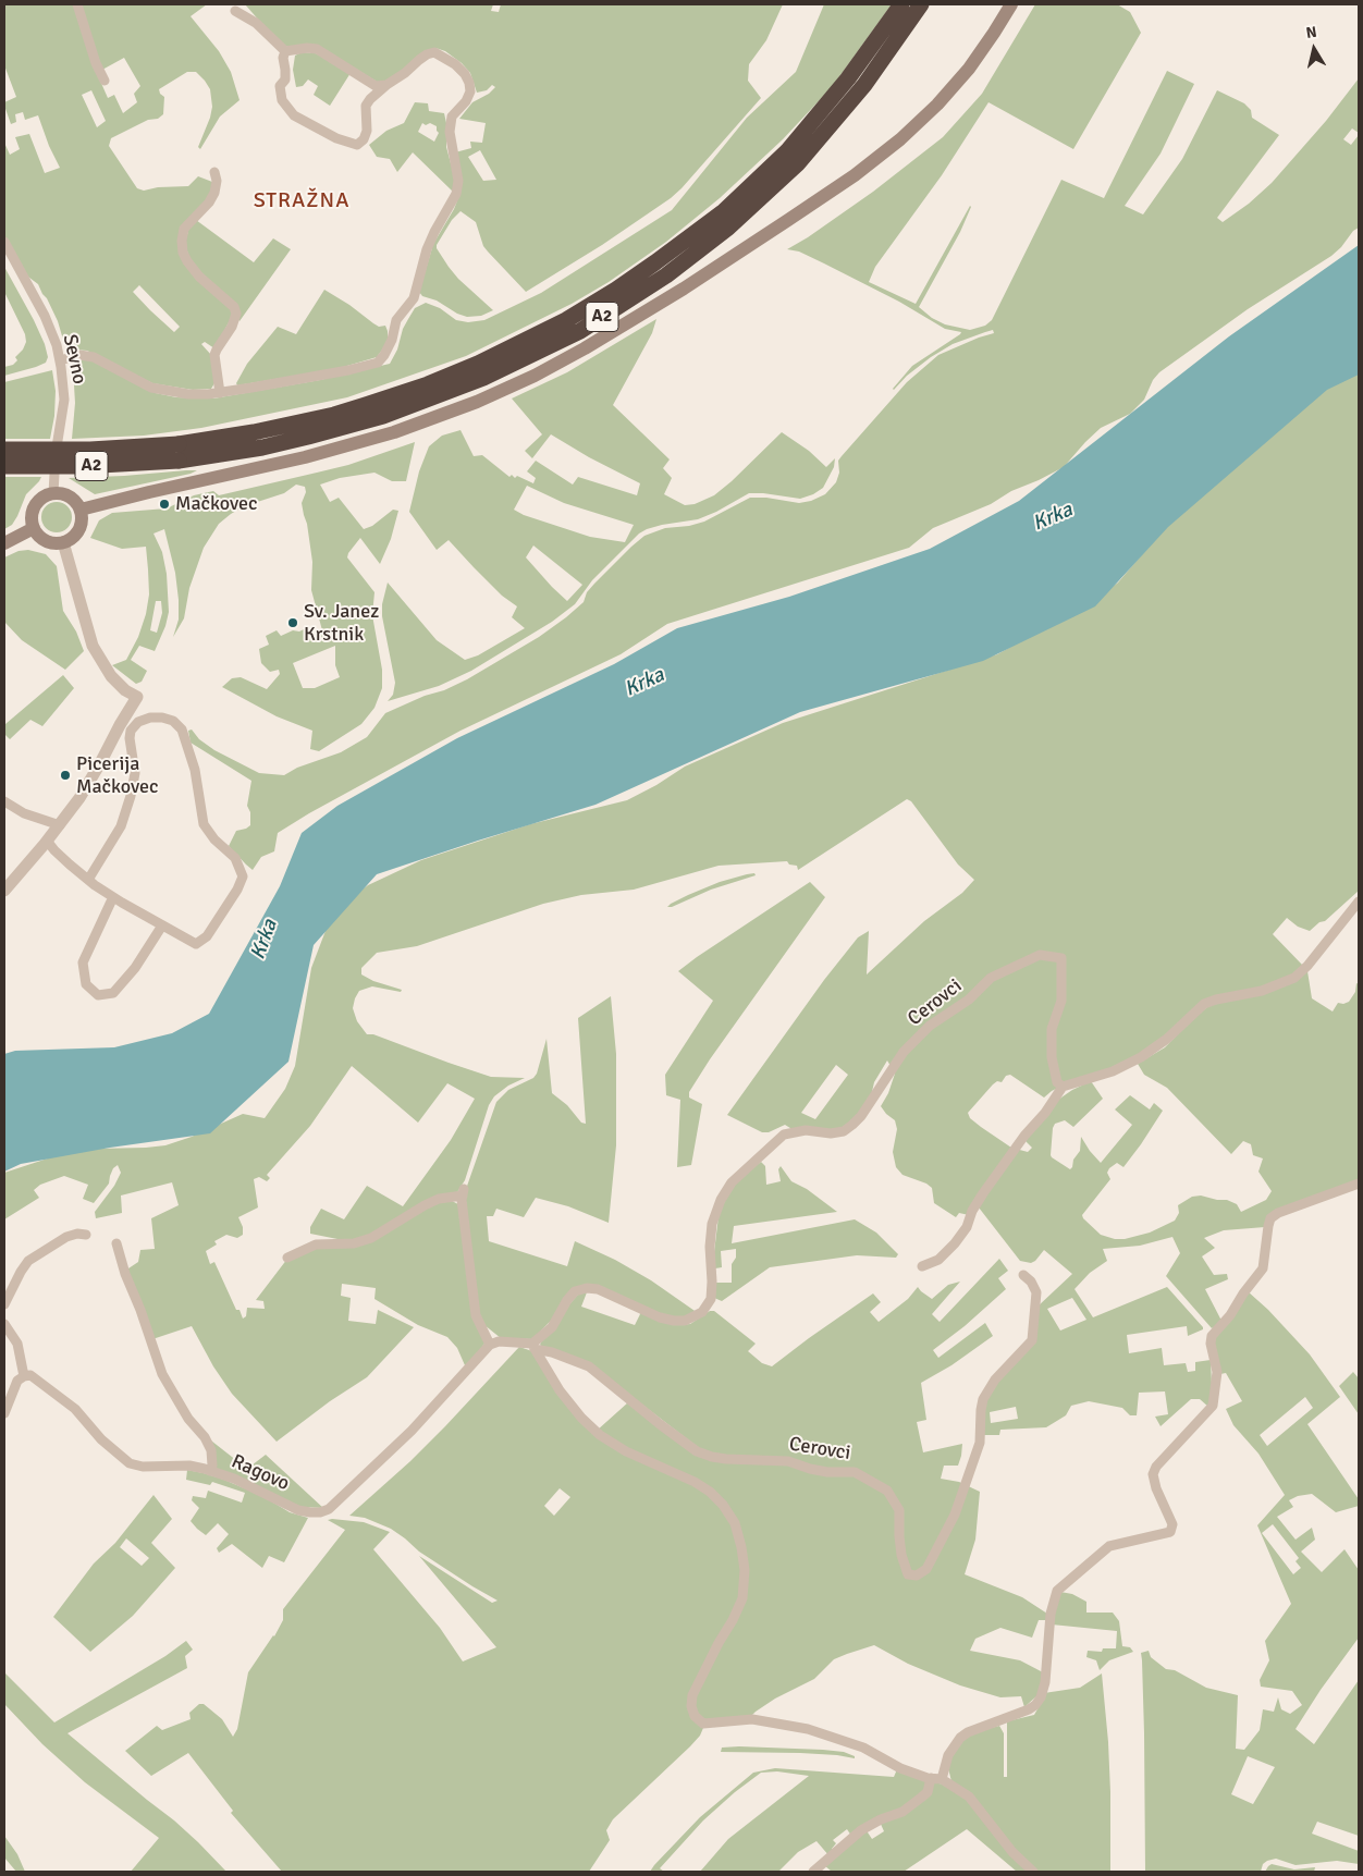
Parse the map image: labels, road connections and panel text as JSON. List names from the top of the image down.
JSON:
{
  "streets": {
    "highway": ["A2"],
    "street": ["Sevno", "Cerovci", "Ragovo"]
  },
  "districts": ["STRAŽNA"],
  "water": ["Krka"],
  "places": ["Mačkovec", "Sv. Janez Krstnik", "Picerija Mačkovec"],
  "north": "top"
}
